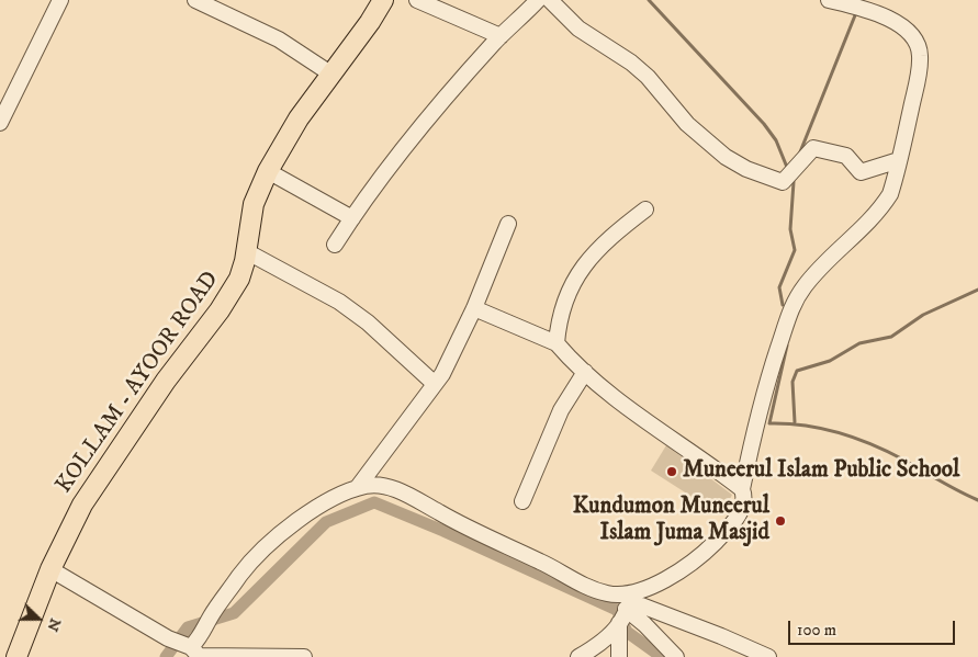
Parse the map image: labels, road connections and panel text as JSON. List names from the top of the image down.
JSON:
{
  "streets": {
    "main road": ["KOLLAM - AYOOR ROAD"]
  },
  "places": ["Muneerul Islam Public School", "Kundumon Muneerul Islam Juma Masjid"],
  "scale_bar": "100 m",
  "north": "right"
}
